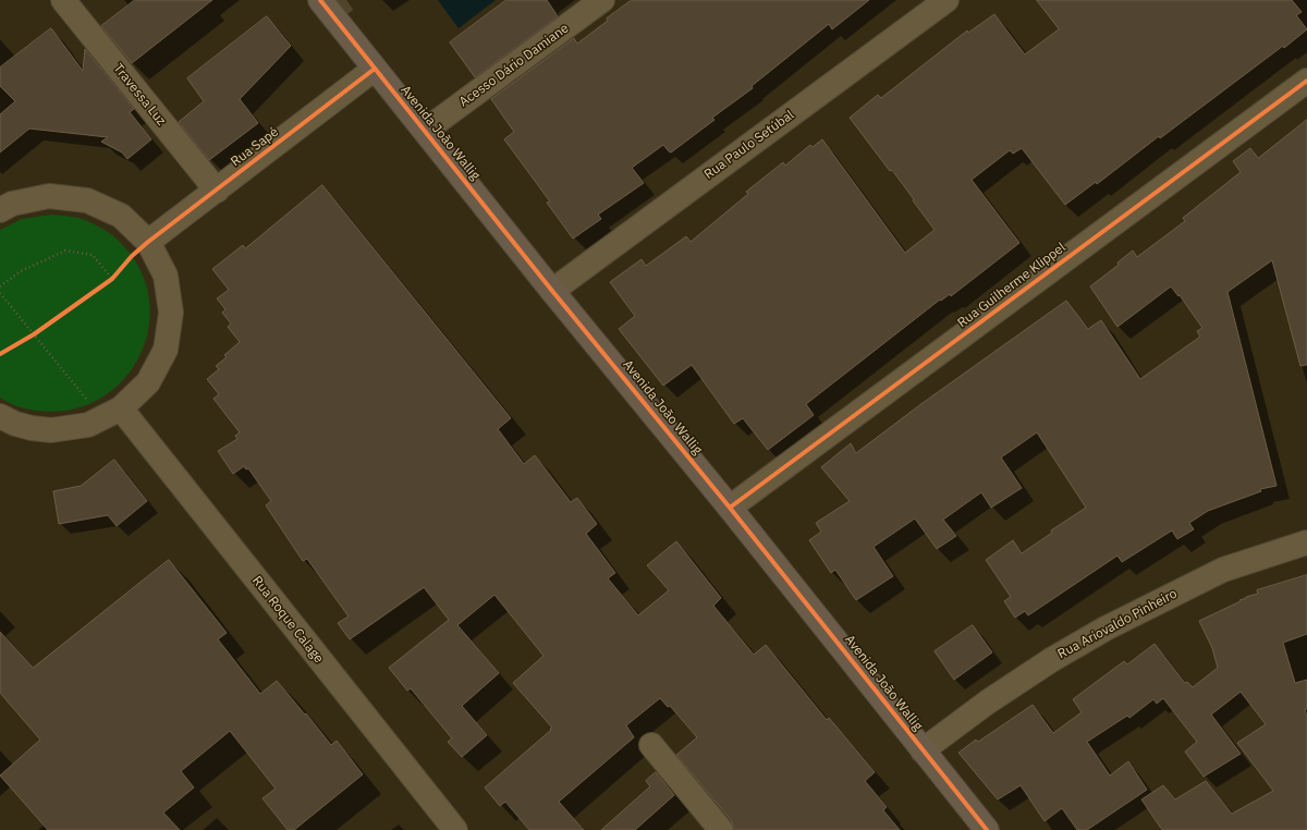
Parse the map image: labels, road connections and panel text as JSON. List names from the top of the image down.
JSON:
{
  "streets": {
    "main road": ["Avenida João Wallig"],
    "street": [
      "Acesso Dário Damiane",
      "Travessa Luz",
      "Rua Paulo Setúbal",
      "Rua Sapé",
      "Rua Guilherme Klippel",
      "Rua Roque Calage",
      "Rua Ariovaldo Pinheiro"
    ]
  },
  "crossings": [
    ["Acesso Dário Damiane", "Avenida João Wallig"],
    ["Travessa Luz", "Rua Sapé"],
    ["Avenida João Wallig", "Rua Paulo Setúbal"],
    ["Avenida João Wallig", "Rua Sapé"],
    ["Avenida João Wallig", "Rua Guilherme Klippel"],
    ["Avenida João Wallig", "Rua Ariovaldo Pinheiro"]
  ]
}
